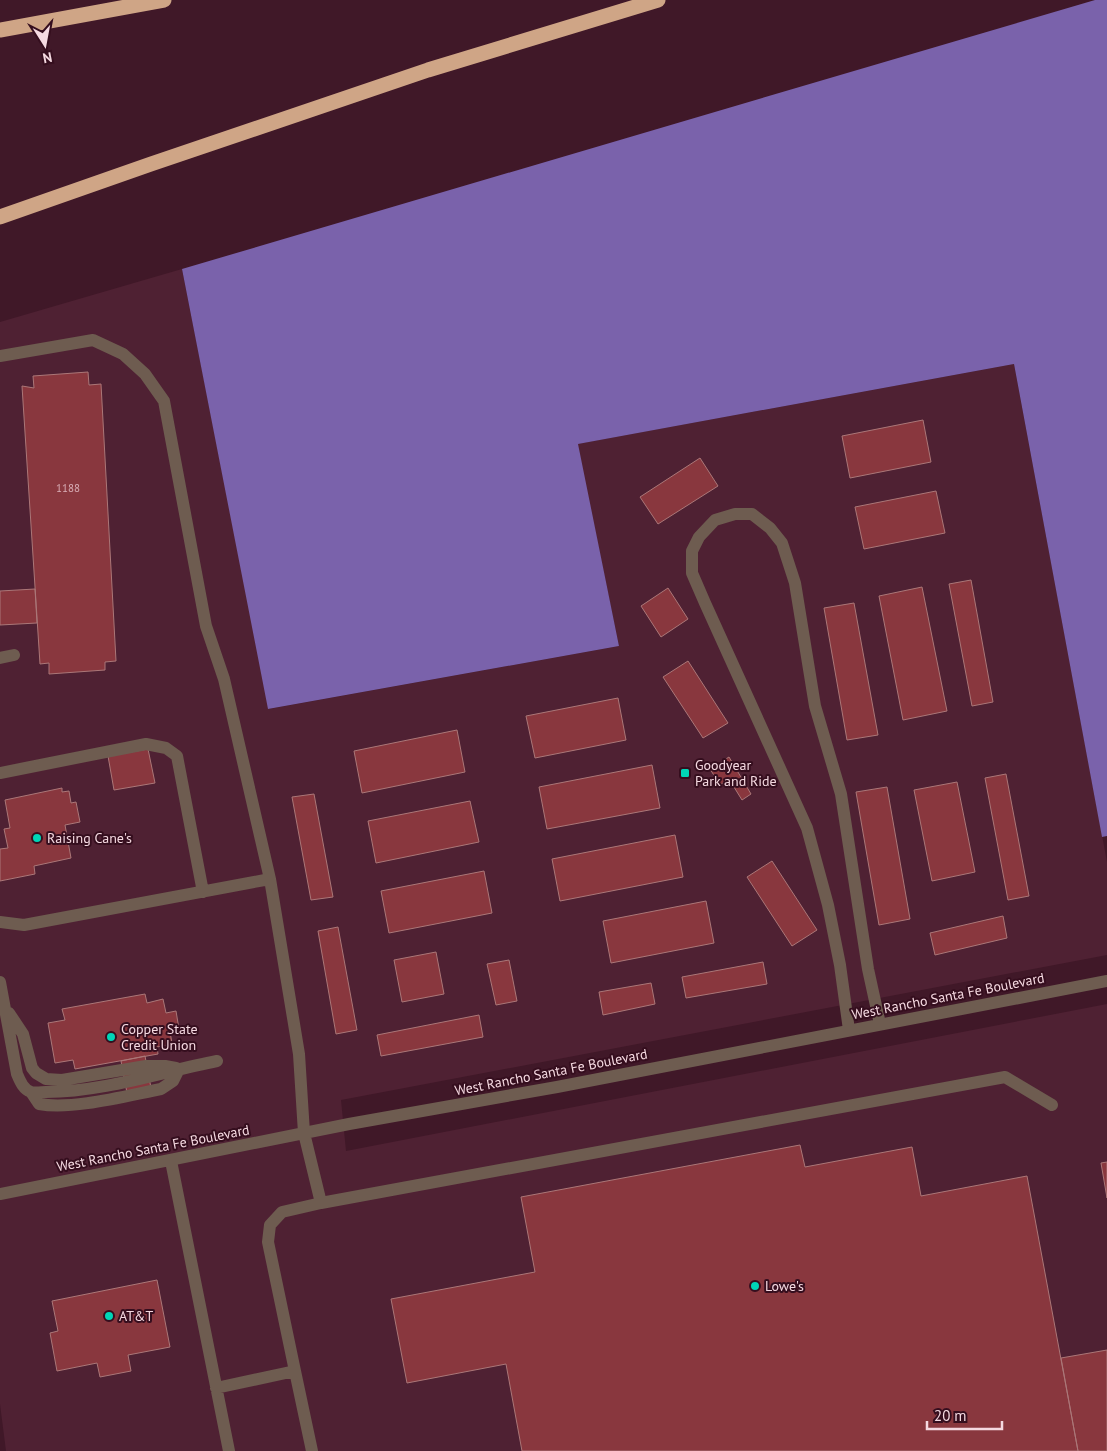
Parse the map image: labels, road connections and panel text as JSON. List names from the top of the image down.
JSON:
{
  "streets": {
    "street": ["West Rancho Santa Fe Boulevard"]
  },
  "places": {
    "transit": ["Goodyear Park and Ride"],
    "other": [
      "Raising Cane's",
      "Copper State Credit Union",
      "Lowe's",
      "AT&T"
    ]
  },
  "house_numbers": ["1188"],
  "scale_bar": "20 m",
  "north": "bottom"
}
